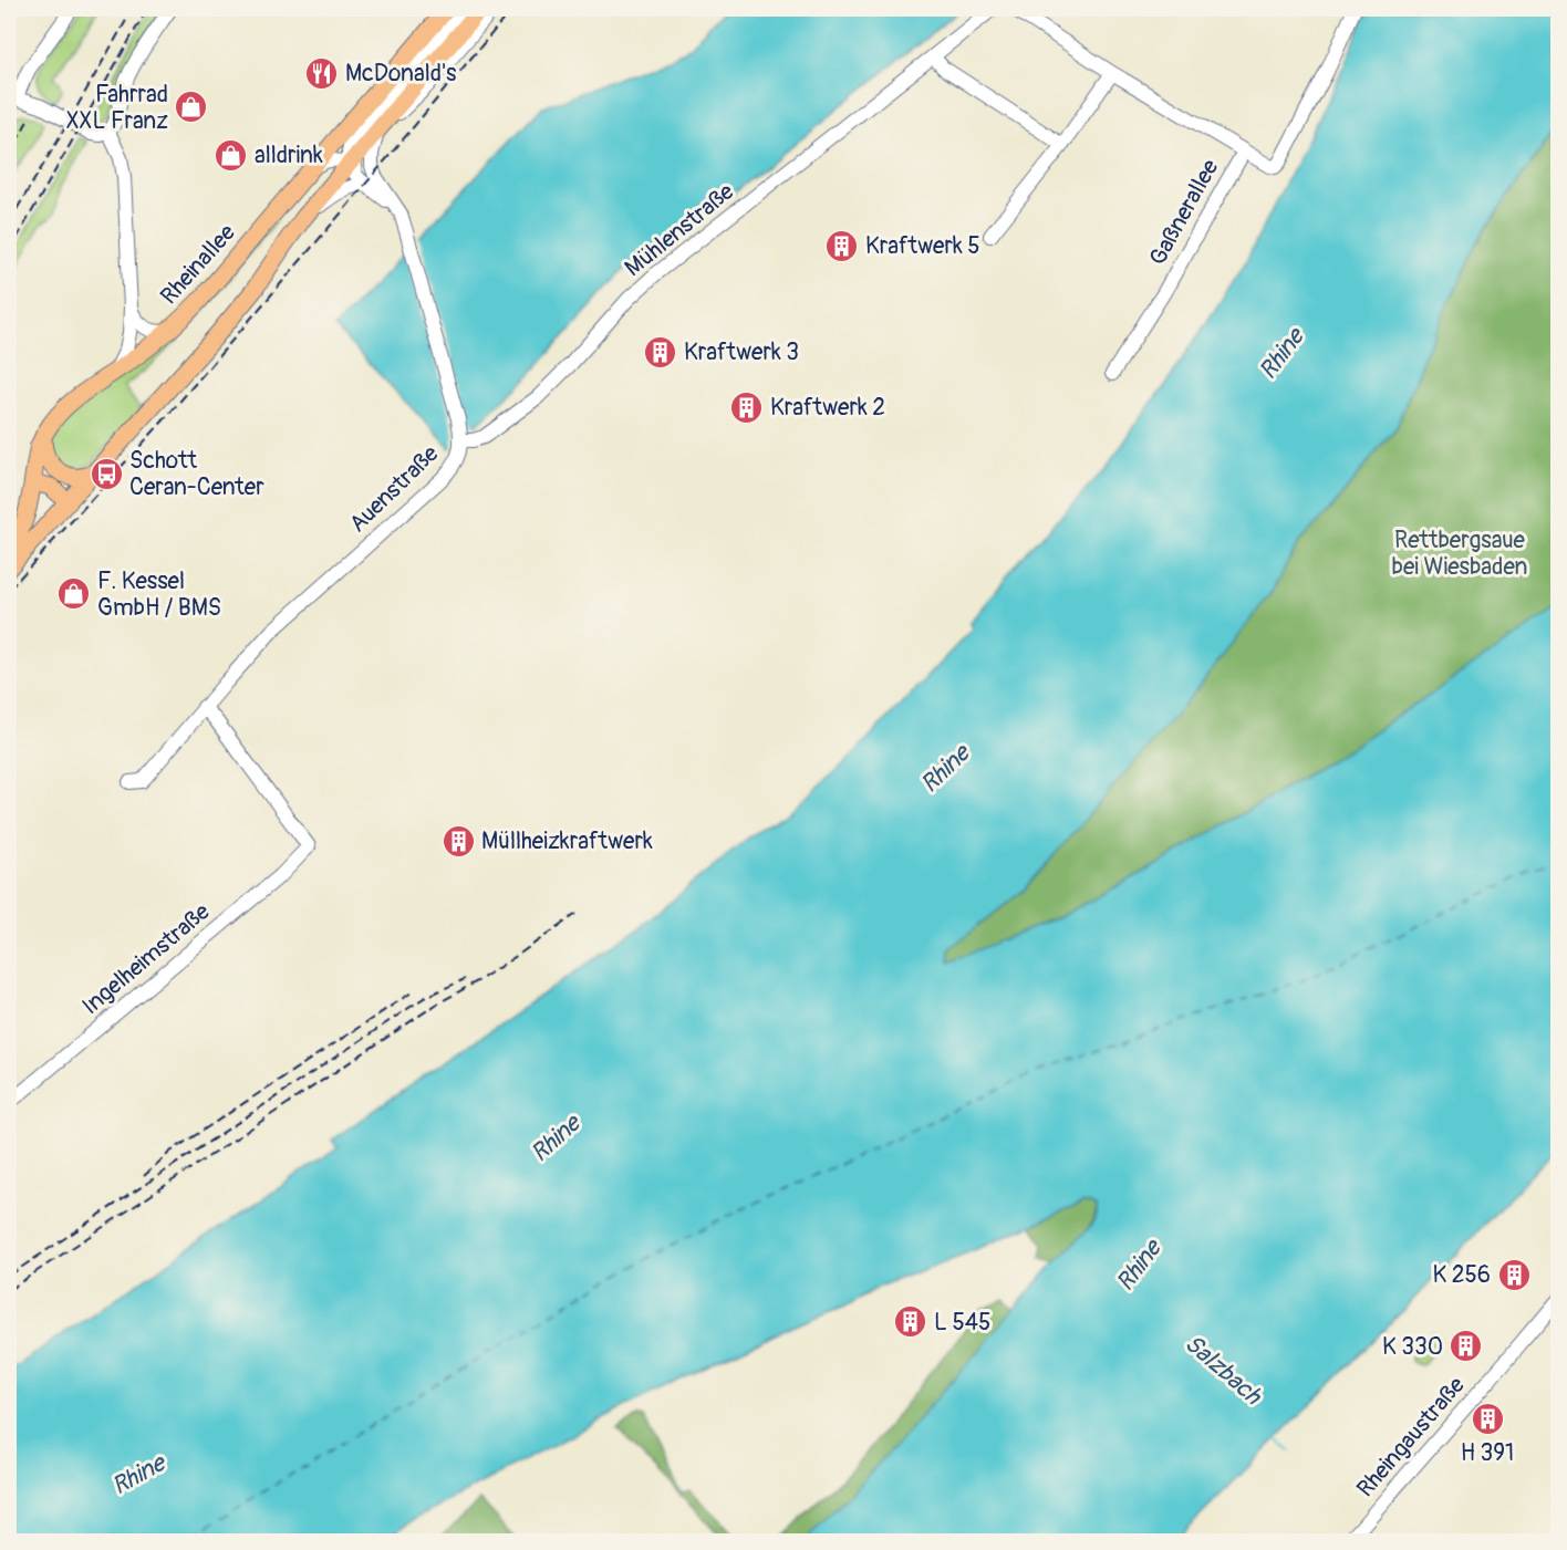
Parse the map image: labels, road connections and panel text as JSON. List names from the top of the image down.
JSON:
{
  "streets": {
    "main road": ["Rheinallee"],
    "street": [
      "Gaßnerallee",
      "Mühlenstraße",
      "Auenstraße",
      "Ingelheimstraße",
      "Rheingaustraße"
    ]
  },
  "crossings": [
    ["Mühlenstraße", "Auenstraße"],
    ["Auenstraße", "Ingelheimstraße"]
  ],
  "water": ["Rhine", "Salzbach"],
  "parks": ["Rettbergsaue bei Wiesbaden"],
  "places": {
    "restaurant": ["McDonald's"],
    "shop": ["Fahrrad XXL Franz", "alldrink", "F. Kessel GmbH / BMS"],
    "building": [
      "Kraftwerk 5",
      "Kraftwerk 3",
      "Kraftwerk 2",
      "Müllheizkraftwerk",
      "K 256",
      "L 545",
      "K 330",
      "H 391"
    ],
    "bus stop": ["Schott Ceran-Center"]
  }
}
